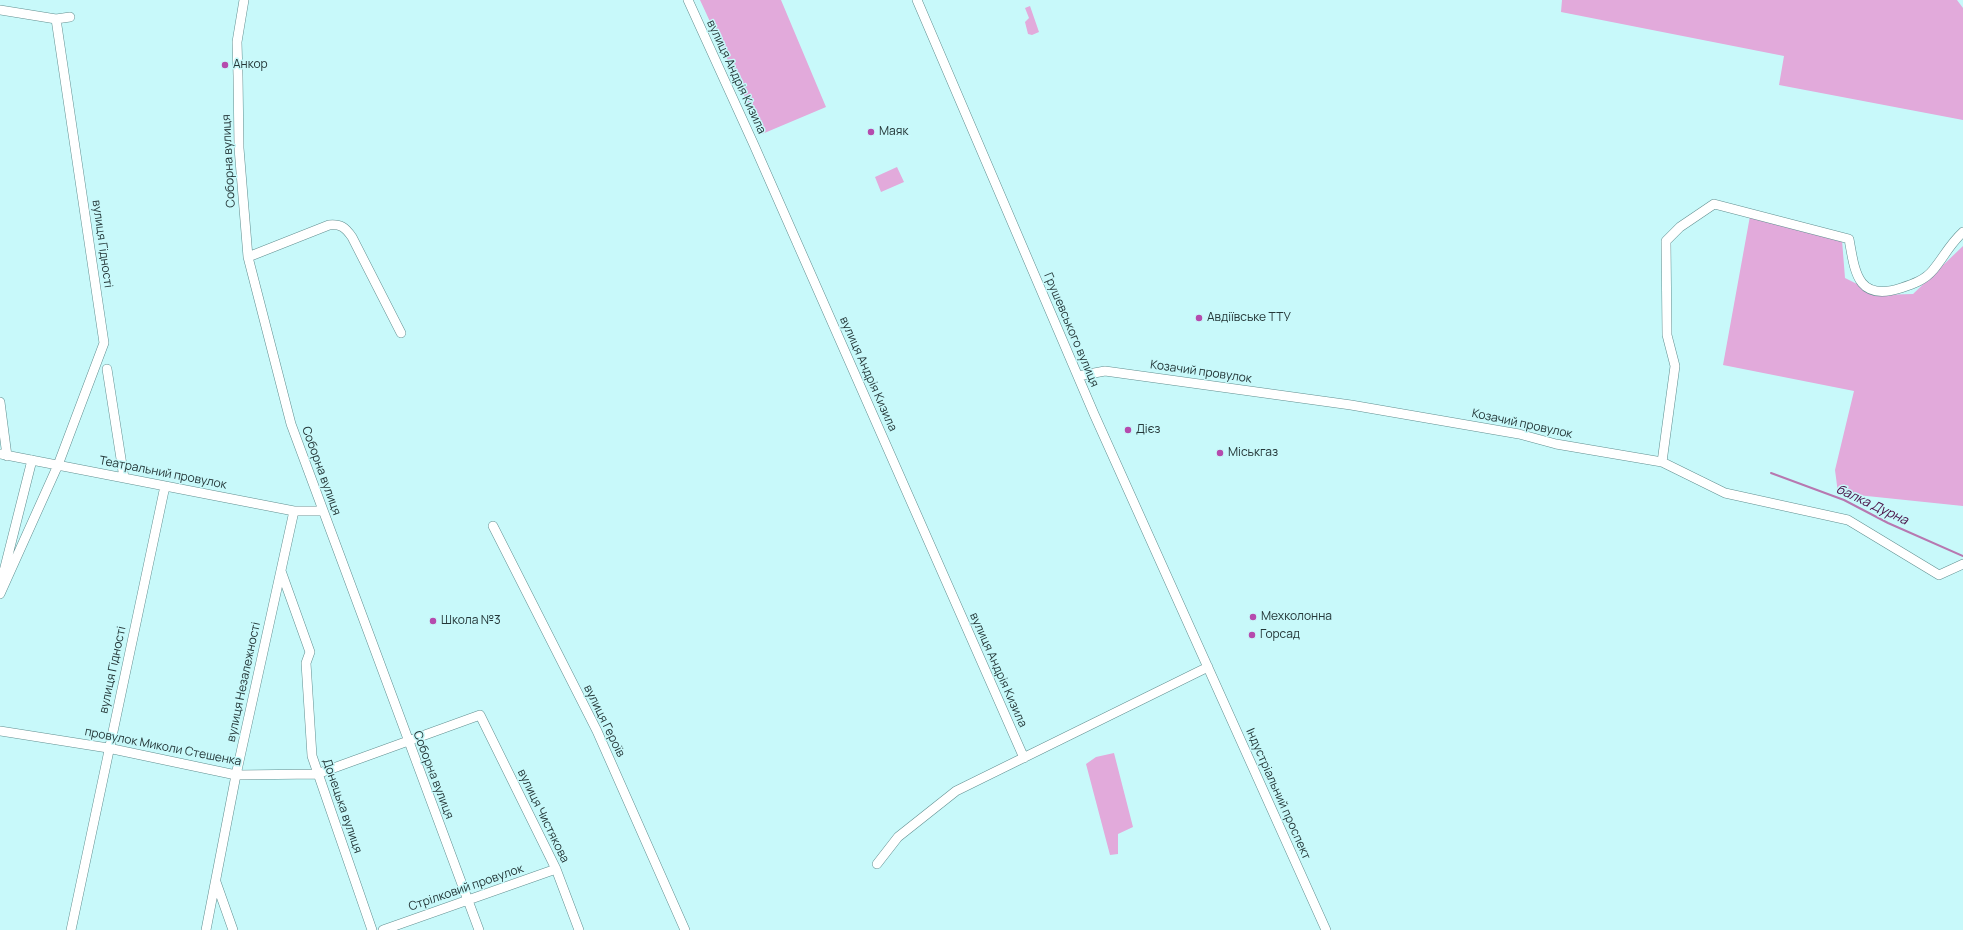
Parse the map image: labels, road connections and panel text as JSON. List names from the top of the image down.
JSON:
{
  "streets": {
    "street": [
      "вулиця Андрія Кизила",
      "Соборна вулиця",
      "вулиця Гідності",
      "Грушевського вулиця",
      "Козачий провулок",
      "Театральний провулок",
      "вулиця Незалежності",
      "вулиця Героїв",
      "провулок Миколи Стешенка",
      "Індустріальний проспект",
      "Донецька вулиця",
      "вулиця Чистякова",
      "Стрілковий провулок"
    ]
  },
  "crossings": [
    ["Соборна вулиця", "Театральний провулок"],
    ["Соборна вулиця", "провулок Миколи Стешенка"],
    ["Соборна вулиця", "Стрілковий провулок"],
    ["вулиця Гідності", "Театральний провулок"],
    ["вулиця Гідності", "провулок Миколи Стешенка"],
    ["Грушевського вулиця", "Козачий провулок"],
    ["Грушевського вулиця", "Індустріальний проспект"],
    ["Театральний провулок", "вулиця Незалежності"],
    ["вулиця Незалежності", "провулок Миколи Стешенка"],
    ["вулиця Незалежності", "Донецька вулиця"],
    ["провулок Миколи Стешенка", "Донецька вулиця"],
    ["провулок Миколи Стешенка", "вулиця Чистякова"],
    ["вулиця Чистякова", "Стрілковий провулок"]
  ],
  "water": ["балка Дурна"],
  "places": [
    "Анкор",
    "Маяк",
    "Авдіївське ТТУ",
    "Дієз",
    "Міськгаз",
    "Мехколонна",
    "Школа №3",
    "Горсад"
  ]
}
